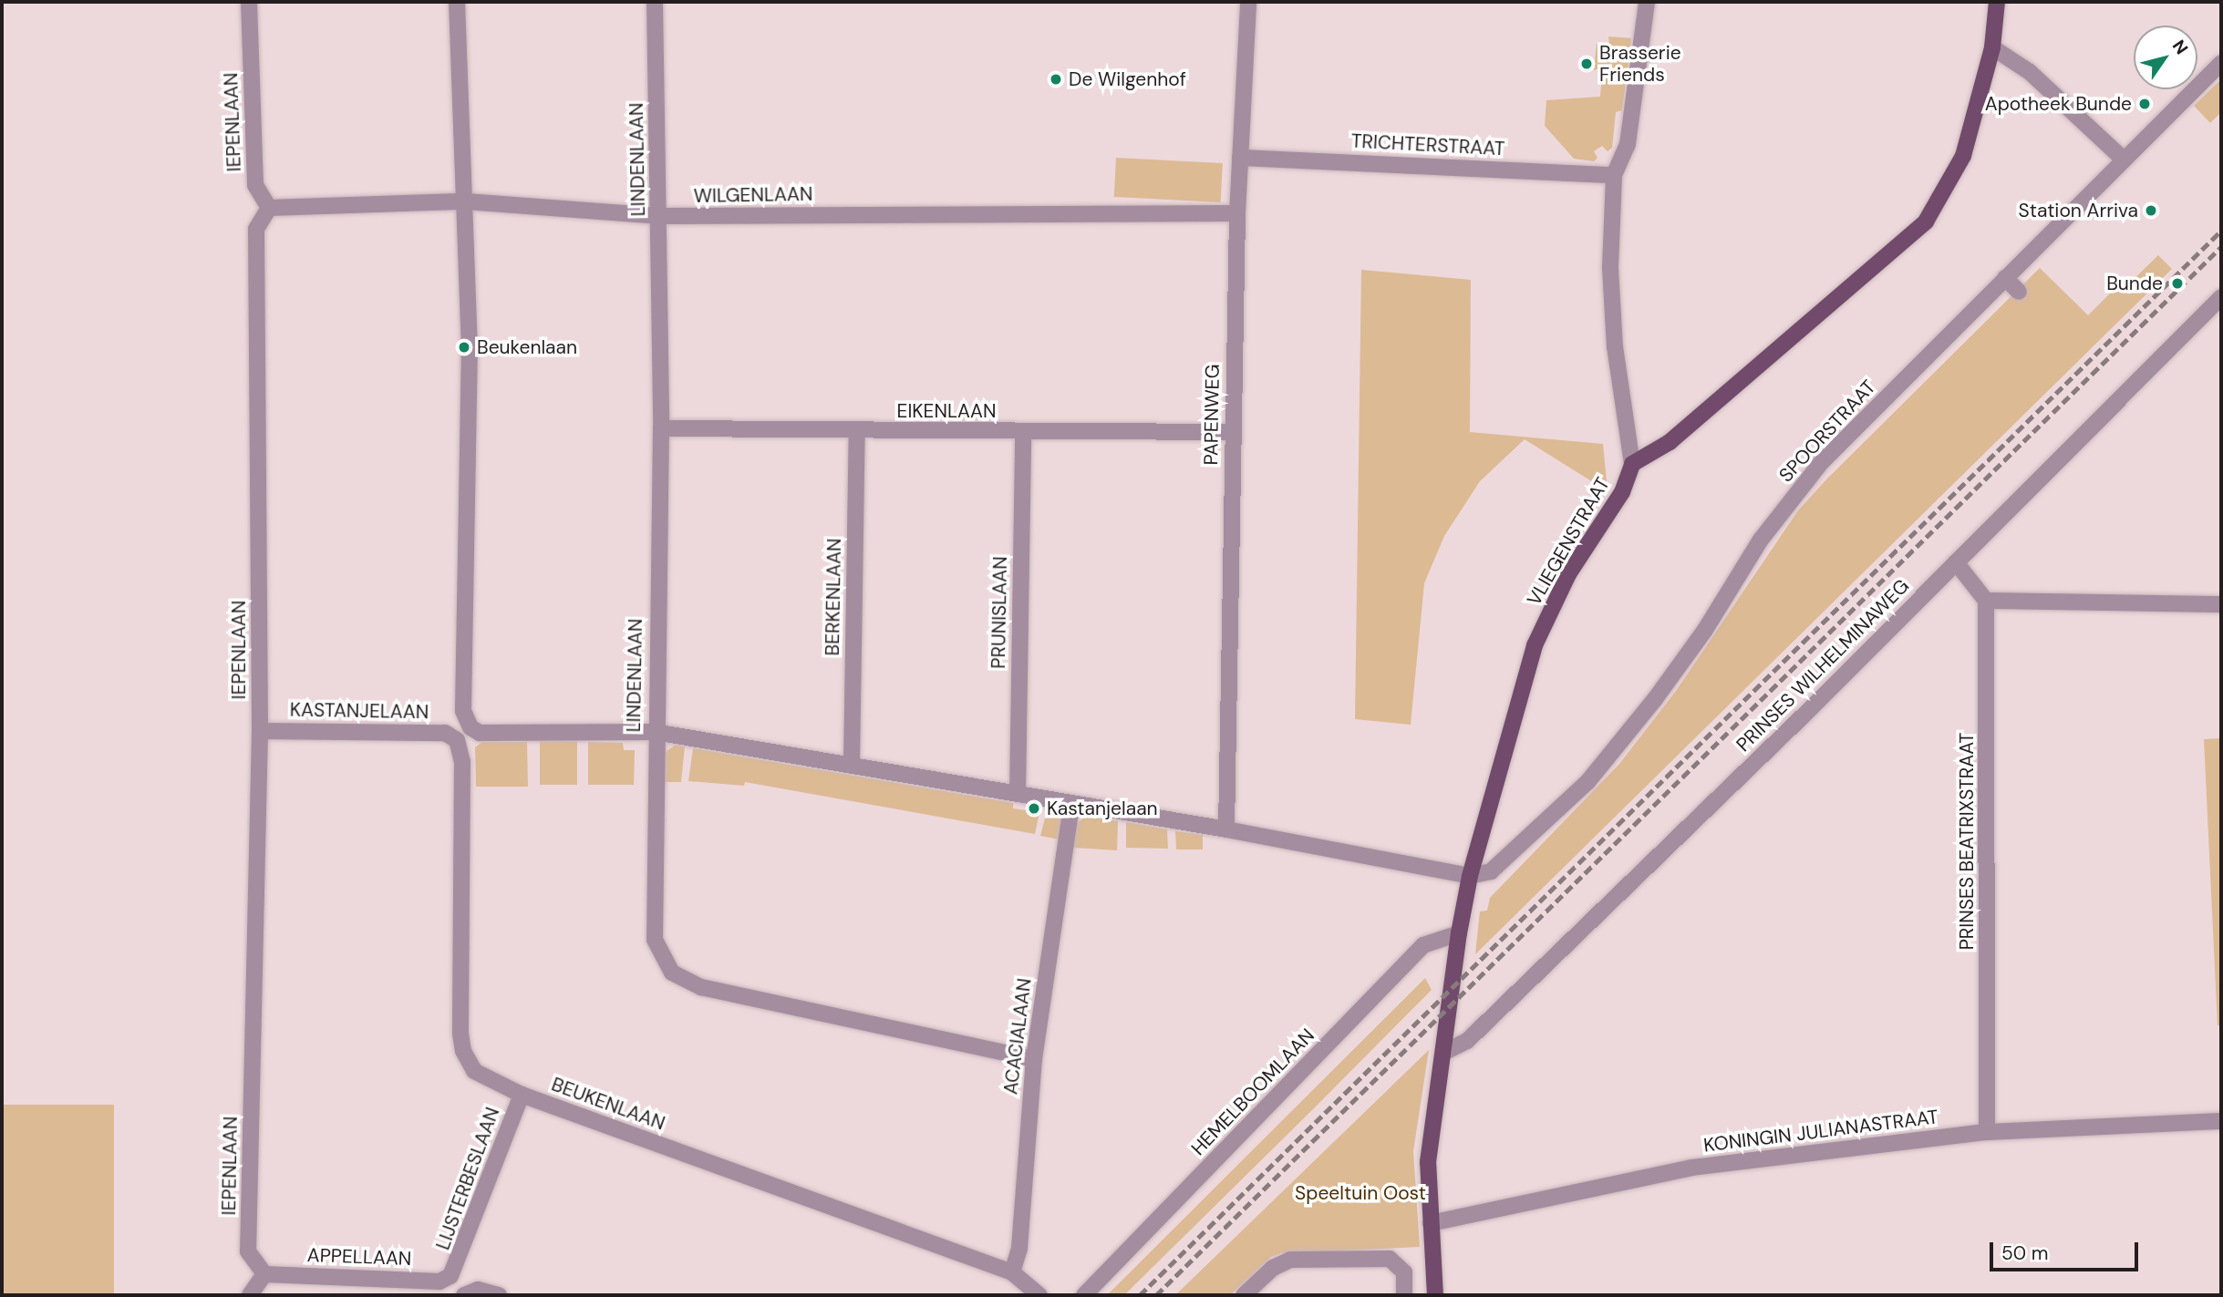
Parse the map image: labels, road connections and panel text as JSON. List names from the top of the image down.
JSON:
{
  "streets": {
    "main road": ["VLIEGENSTRAAT"],
    "street": [
      "IEPENLAAN",
      "TRICHTERSTRAAT",
      "LINDENLAAN",
      "WILGENLAAN",
      "EIKENLAAN",
      "PAPENWEG",
      "SPOORSTRAAT",
      "BERKENLAAN",
      "PRUNISLAAN",
      "PRINSES WILHELMINAWEG",
      "KASTANJELAAN",
      "PRINSES BEATRIXSTRAAT",
      "ACACIALAAN",
      "HEMELBOOMLAAN",
      "BEUKENLAAN",
      "KONINGIN JULIANASTRAAT",
      "LIJSTERBESLAAN",
      "APPELLAAN"
    ]
  },
  "crossings": [
    ["IEPENLAAN", "WILGENLAAN"],
    ["IEPENLAAN", "KASTANJELAAN"],
    ["IEPENLAAN", "APPELLAAN"],
    ["TRICHTERSTRAAT", "PAPENWEG"],
    ["LINDENLAAN", "WILGENLAAN"],
    ["LINDENLAAN", "EIKENLAAN"],
    ["LINDENLAAN", "ACACIALAAN"],
    ["WILGENLAAN", "PAPENWEG"],
    ["EIKENLAAN", "PAPENWEG"],
    ["EIKENLAAN", "BERKENLAAN"],
    ["EIKENLAAN", "PRUNISLAAN"],
    ["SPOORSTRAAT", "VLIEGENSTRAAT"],
    ["VLIEGENSTRAAT", "PRINSES WILHELMINAWEG"],
    ["VLIEGENSTRAAT", "HEMELBOOMLAAN"],
    ["VLIEGENSTRAAT", "KONINGIN JULIANASTRAAT"],
    ["KASTANJELAAN", "BEUKENLAAN"],
    ["PRINSES BEATRIXSTRAAT", "KONINGIN JULIANASTRAAT"],
    ["ACACIALAAN", "BEUKENLAAN"],
    ["BEUKENLAAN", "LIJSTERBESLAAN"],
    ["LIJSTERBESLAAN", "APPELLAAN"]
  ],
  "parks": ["Speeltuin Oost"],
  "places": [
    "Brasserie Friends",
    "De Wilgenhof",
    "Apotheek Bunde",
    "Station Arriva",
    "Bunde",
    "Beukenlaan",
    "Kastanjelaan"
  ],
  "scale_bar": "50 m",
  "north": "top right"
}
